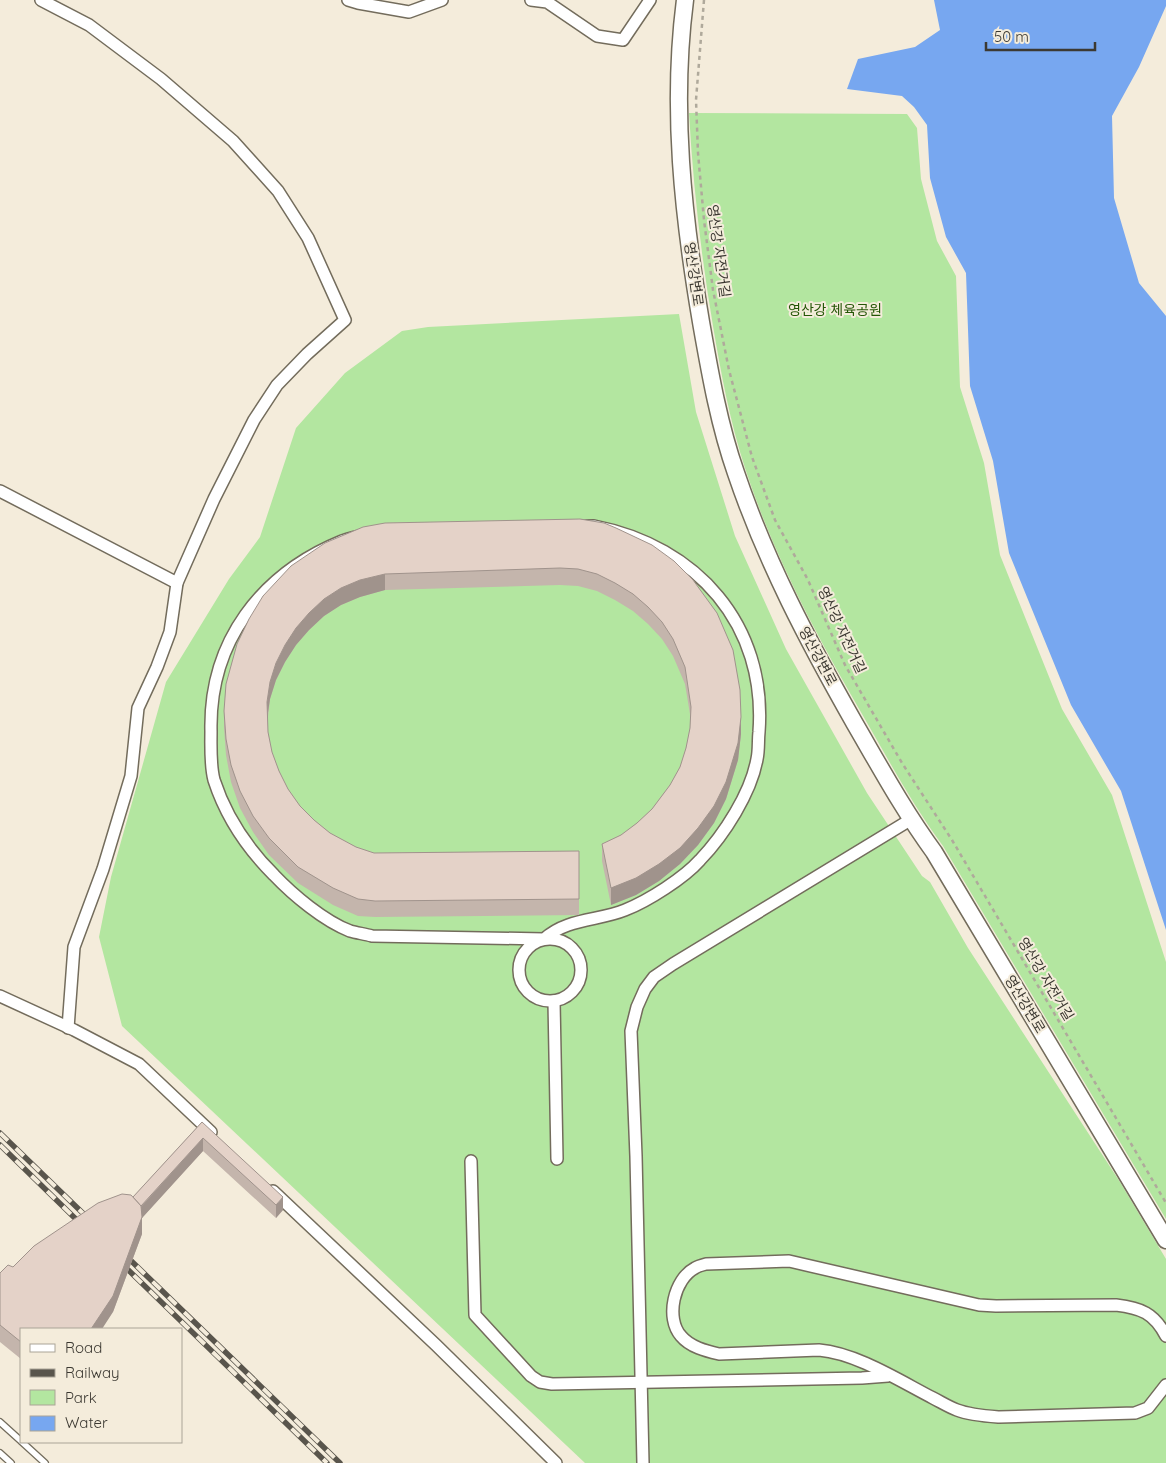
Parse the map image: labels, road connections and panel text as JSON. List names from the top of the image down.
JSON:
{
  "streets": {
    "street": ["영산강변로"],
    "path": ["영산강 자전거길"]
  },
  "parks": ["영산강 체육공원"],
  "legend": [
    "Road",
    "Railway",
    "Park",
    "Water"
  ],
  "scale_bar": "50 m"
}
